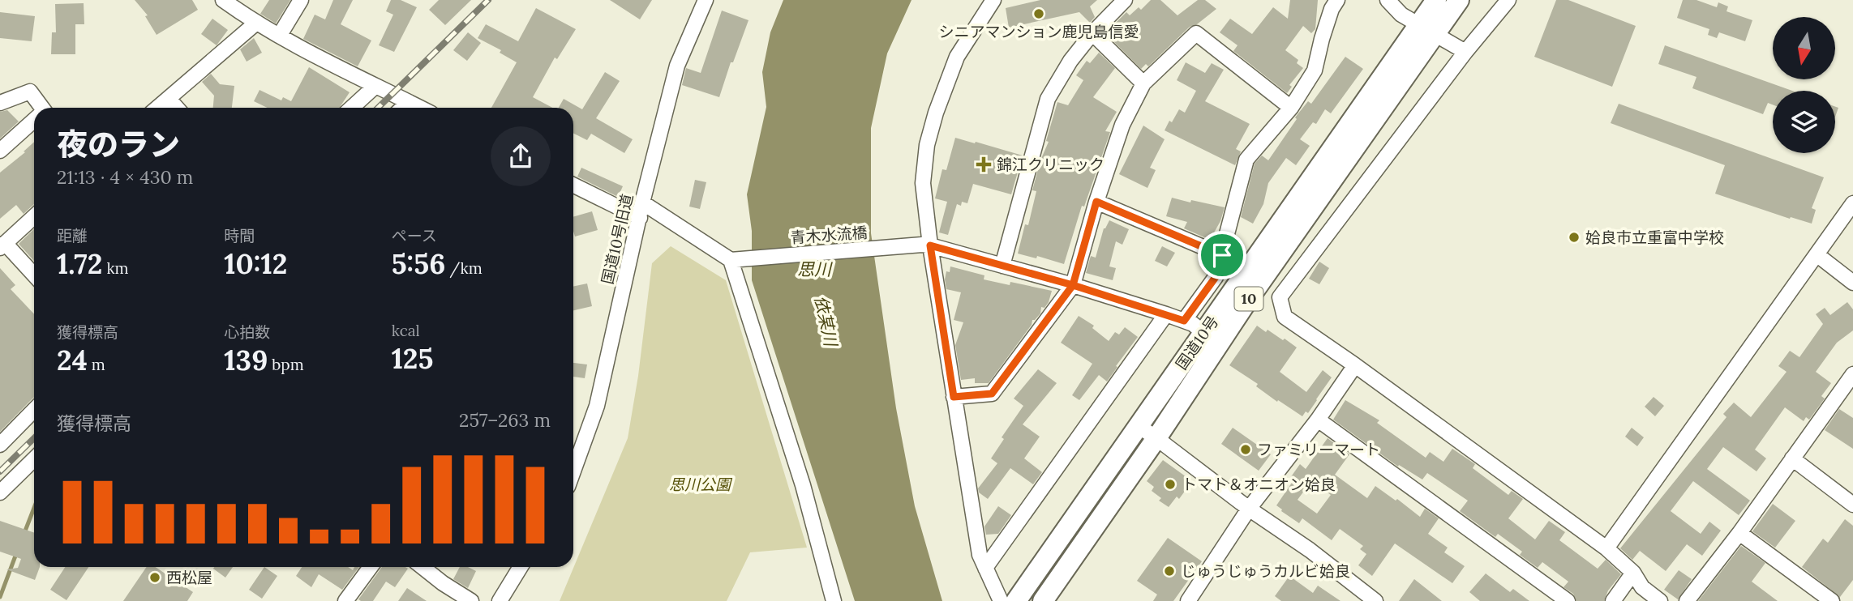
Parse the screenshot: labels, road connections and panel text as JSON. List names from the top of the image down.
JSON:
{
  "streets": {
    "highway": ["10", "国道10号"],
    "street": ["青木水流橋", "国道10号旧道"]
  },
  "crossings": [
    ["青木水流橋", "国道10号"]
  ],
  "water": ["思川", "依某川"],
  "parks": ["思川公園"],
  "places": {
    "other": [
      "シニアマンション鹿児島信愛",
      "姶良市立重富中学校",
      "ファミリーマート",
      "トマト＆オニオン姶良",
      "じゅうじゅうカルビ姶良",
      "西松屋"
    ],
    "health": ["錦江クリニック"]
  },
  "north": "bottom",
  "page": {
    "heading": ["夜のラン", "21:13 · 4 × 430 m"],
    "stats": [
      ["距離", "1.72 km"],
      ["時間", "10:12"],
      ["ペース", "5:56 /km"],
      ["獲得標高", "24 m"],
      ["心拍数", "139 bpm"],
      ["kcal", "125"]
    ],
    "chart": ["獲得標高", "257–263 m"]
  }
}
